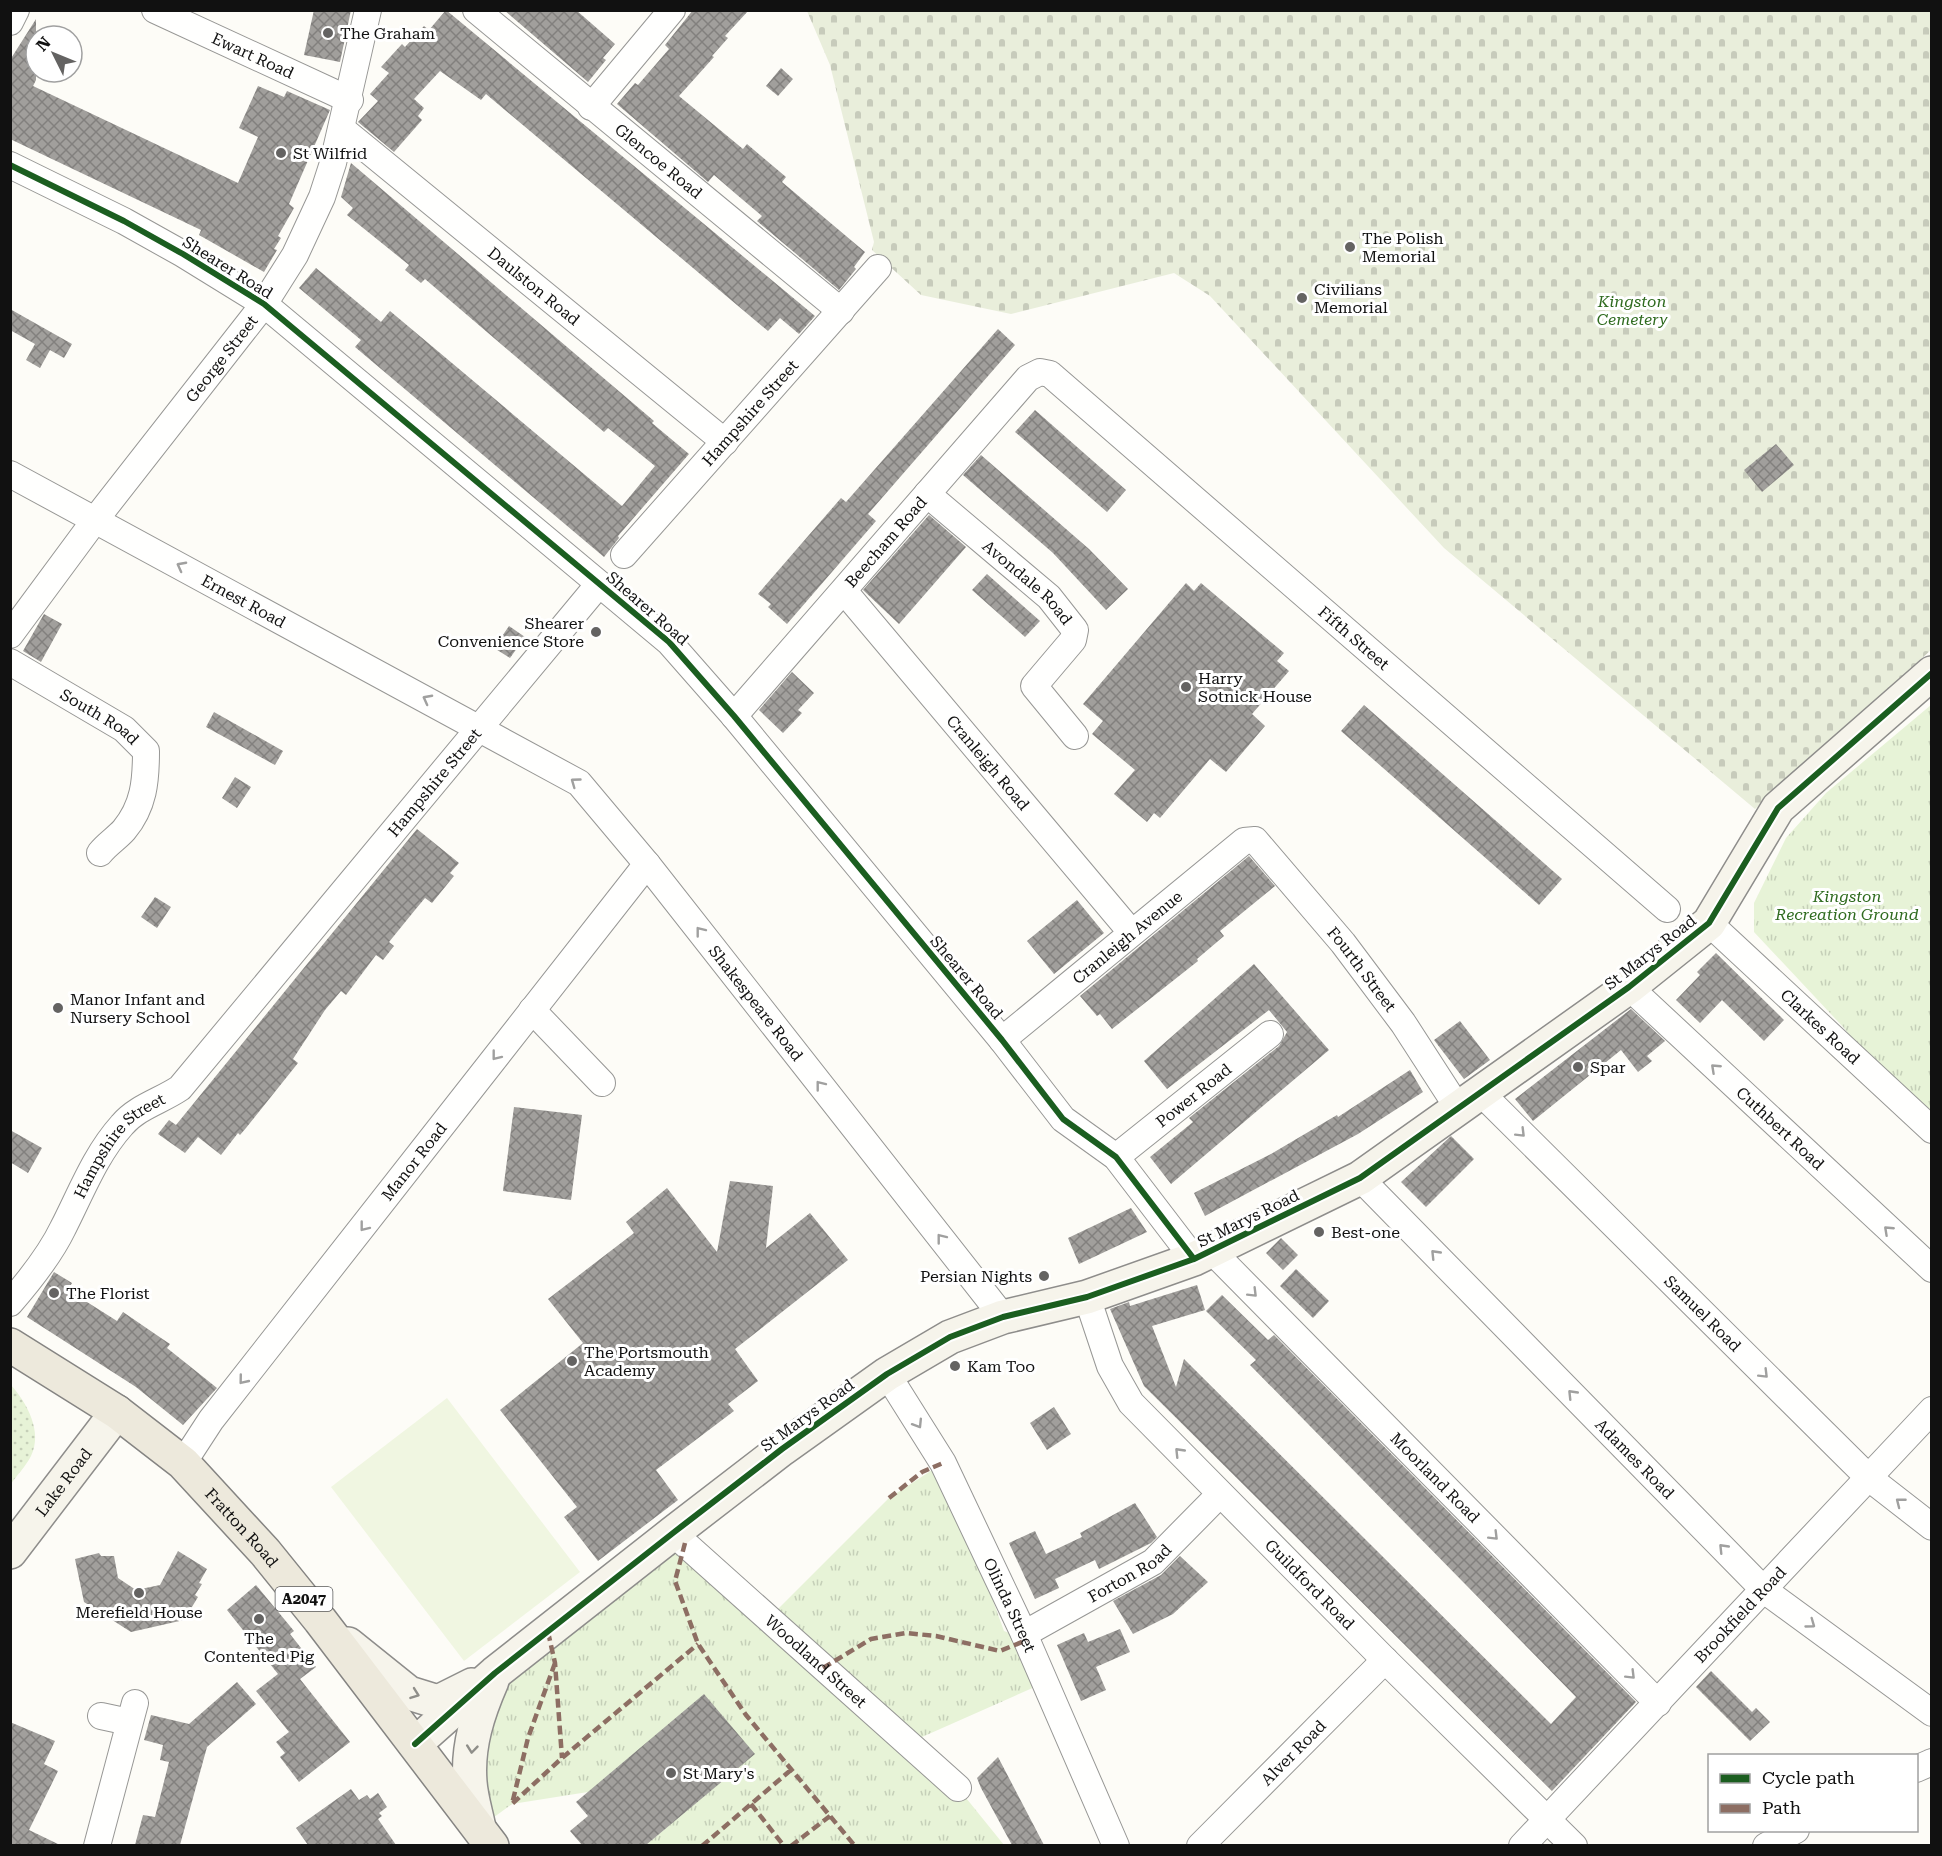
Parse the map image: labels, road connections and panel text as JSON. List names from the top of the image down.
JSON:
{
  "streets": {
    "main road": ["Fratton Road", "A2047"],
    "street": [
      "Ewart Road",
      "Glencoe Road",
      "Shearer Road",
      "Daulston Road",
      "George Street",
      "Hampshire Street",
      "Beecham Road",
      "Avondale Road",
      "Ernest Road",
      "Fifth Street",
      "South Road",
      "Cranleigh Road",
      "Cranleigh Avenue",
      "St Marys Road",
      "Fourth Street",
      "Shakespeare Road",
      "Clarkes Road",
      "Power Road",
      "Cuthbert Road",
      "Manor Road",
      "Samuel Road",
      "Adames Road",
      "Moorland Road",
      "Lake Road",
      "Forton Road",
      "Guildford Road",
      "Olinda Street",
      "Brookfield Road",
      "Woodland Street",
      "Alver Road"
    ]
  },
  "crossings": [
    ["Ewart Road", "George Street"],
    ["Glencoe Road", "Hampshire Street"],
    ["Shearer Road", "George Street"],
    ["Shearer Road", "Hampshire Street"],
    ["Shearer Road", "Beecham Road"],
    ["Shearer Road", "Cranleigh Avenue"],
    ["Shearer Road", "St Marys Road"],
    ["Shearer Road", "Power Road"],
    ["Shearer Road", "Moorland Road"],
    ["Daulston Road", "George Street"],
    ["Daulston Road", "Hampshire Street"],
    ["George Street", "Ernest Road"],
    ["Hampshire Street", "Ernest Road"],
    ["Hampshire Street", "Shakespeare Road"],
    ["Beecham Road", "Avondale Road"],
    ["Beecham Road", "Fifth Street"],
    ["Beecham Road", "Cranleigh Road"],
    ["Ernest Road", "Shakespeare Road"],
    ["Cranleigh Road", "Cranleigh Avenue"],
    ["Cranleigh Avenue", "Fourth Street"],
    ["St Marys Road", "Fourth Street"],
    ["St Marys Road", "Shakespeare Road"],
    ["St Marys Road", "Clarkes Road"],
    ["St Marys Road", "Cuthbert Road"],
    ["St Marys Road", "Samuel Road"],
    ["St Marys Road", "Adames Road"],
    ["St Marys Road", "Moorland Road"],
    ["St Marys Road", "Fratton Road"],
    ["St Marys Road", "Guildford Road"],
    ["St Marys Road", "Olinda Street"],
    ["St Marys Road", "Woodland Street"],
    ["Fourth Street", "Samuel Road"],
    ["Shakespeare Road", "Manor Road"],
    ["Manor Road", "Fratton Road"],
    ["Samuel Road", "Brookfield Road"],
    ["Adames Road", "Brookfield Road"],
    ["Moorland Road", "Brookfield Road"],
    ["Lake Road", "Fratton Road"],
    ["Forton Road", "Guildford Road"],
    ["Forton Road", "Olinda Street"],
    ["Guildford Road", "Brookfield Road"],
    ["Guildford Road", "Alver Road"]
  ],
  "one_way": [
    "Ernest Road",
    "Shakespeare Road",
    "Cuthbert Road",
    "Manor Road",
    "Moorland Road",
    "Olinda Street"
  ],
  "parks": ["Kingston Cemetery", "Kingston Recreation Ground"],
  "places": [
    "The Graham",
    "St Wilfrid",
    "The Polish Memorial",
    "Civilians Memorial",
    "Shearer Convenience Store",
    "Harry Sotnick House",
    "Manor Infant and Nursery School",
    "Spar",
    "Best-one",
    "Persian Nights",
    "The Florist",
    "The Portsmouth Academy",
    "Kam Too",
    "Merefield House",
    "The Contented Pig",
    "St Mary's"
  ],
  "legend": ["Cycle path", "Path"],
  "north": "top left"
}
